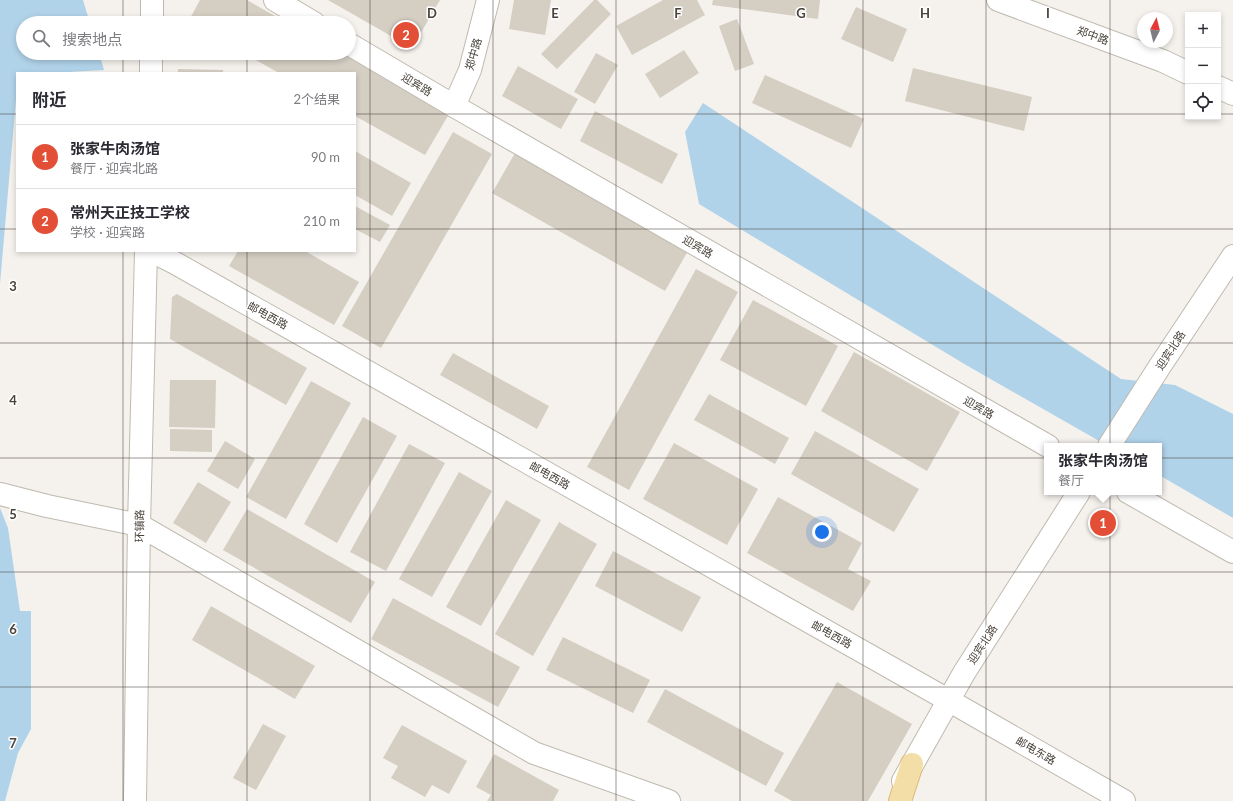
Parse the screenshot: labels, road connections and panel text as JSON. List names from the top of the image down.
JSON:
{
  "streets": {
    "street": [
      "郑中路",
      "迎宾路",
      "邮电西路",
      "迎宾北路",
      "环镇路",
      "邮电东路"
    ]
  },
  "crossings": [
    ["郑中路", "迎宾路"],
    ["邮电西路", "迎宾北路"],
    ["邮电西路", "邮电东路"],
    ["迎宾北路", "邮电东路"]
  ],
  "north": "top",
  "page": {
    "map_buttons": ["+", "−"],
    "search": "搜索地点",
    "pins": ["2", "1"],
    "heading": ["附近", "2个结果"],
    "list": [
      {
        "mark": "1",
        "name": "张家牛肉汤馆",
        "note": "餐厅 · 迎宾北路",
        "value": "90 m"
      },
      {
        "mark": "2",
        "name": "常州天正技工学校",
        "note": "学校 · 迎宾路",
        "value": "210 m"
      }
    ],
    "popup": ["张家牛肉汤馆", "餐厅"]
  },
  "grid": {
    "columns": [
      "D",
      "E",
      "F",
      "G",
      "H",
      "I"
    ],
    "rows": [
      "3",
      "4",
      "5",
      "6",
      "7"
    ]
  }
}
